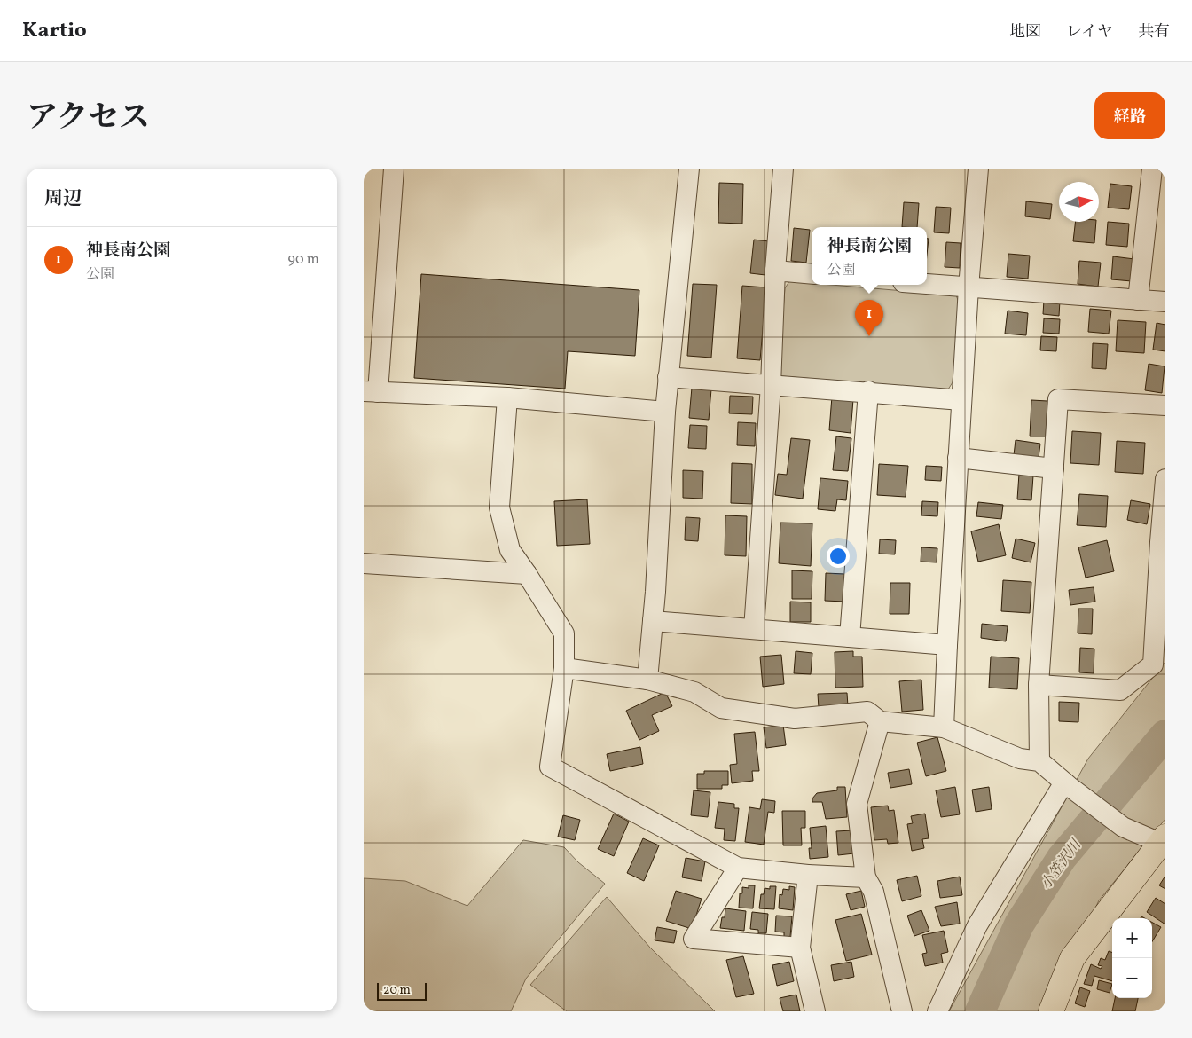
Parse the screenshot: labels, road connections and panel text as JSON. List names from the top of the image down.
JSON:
{
  "water": ["小笠沢川"],
  "scale_bar": "20 m",
  "north": "right",
  "page": {
    "header": "Kartio",
    "nav": ["地図", "レイヤ", "共有"],
    "title": "アクセス",
    "buttons": "経路",
    "heading": "周辺",
    "list": [
      {
        "mark": "1",
        "name": "神長南公園",
        "note": "公園",
        "value": "90 m"
      }
    ],
    "popup": ["神長南公園", "公園"],
    "pins": "1",
    "map_buttons": ["+", "−"],
    "scale": "20 m"
  }
}
